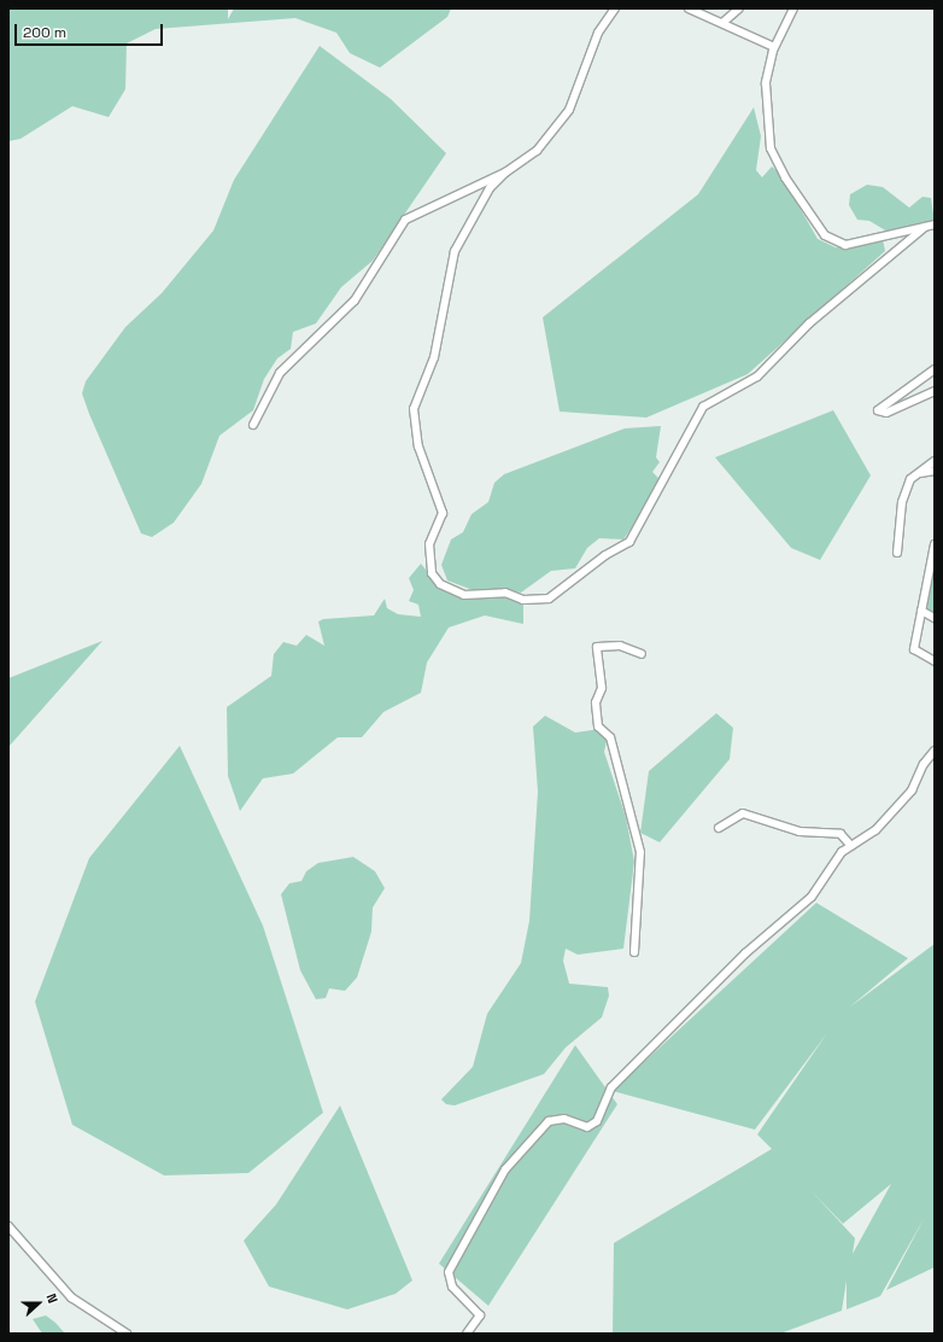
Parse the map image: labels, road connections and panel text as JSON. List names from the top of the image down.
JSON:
{
  "scale_bar": "200 m",
  "north": "right"
}
